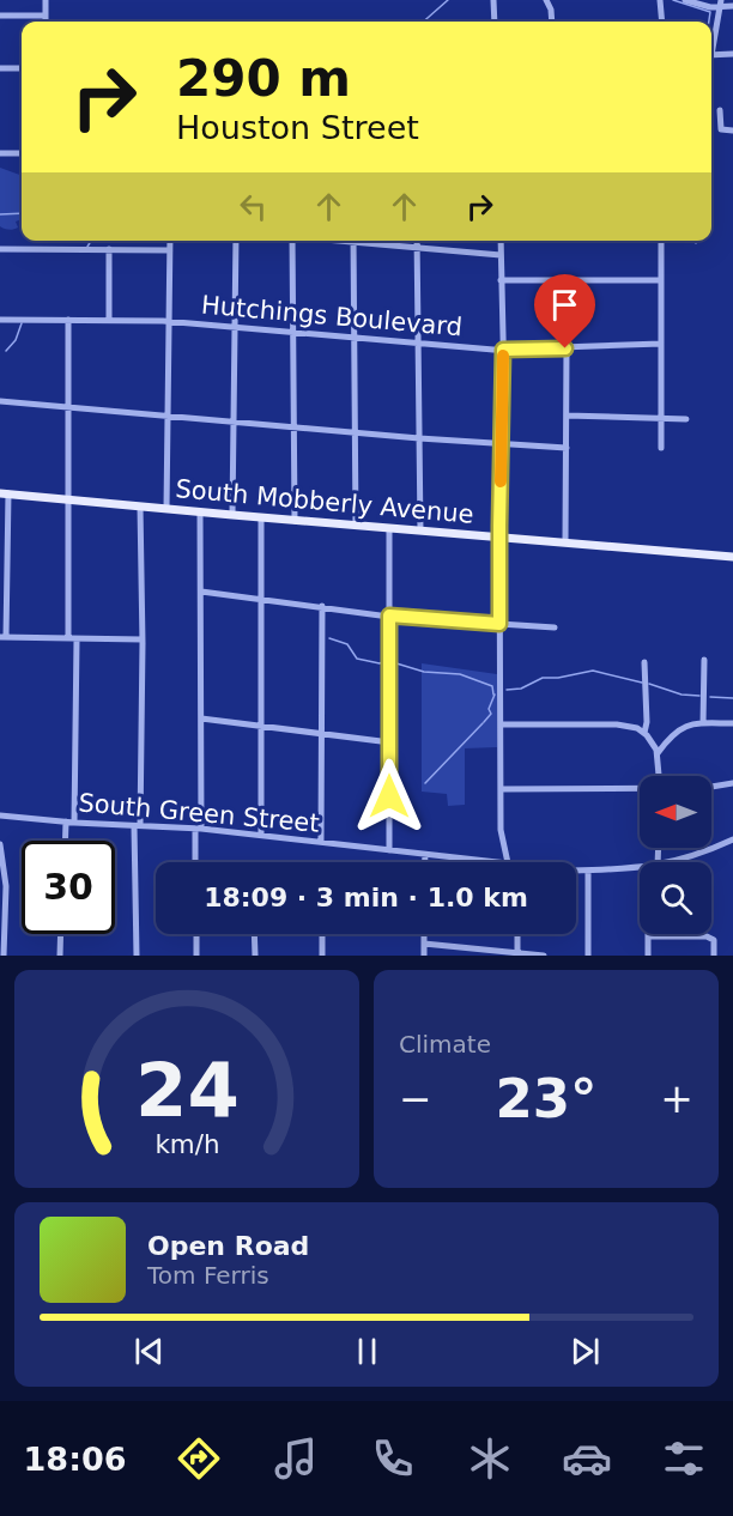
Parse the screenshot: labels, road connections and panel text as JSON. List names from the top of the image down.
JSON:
{
  "streets": {
    "main road": ["South Mobberly Avenue"],
    "street": ["Hutchings Boulevard", "South Green Street"]
  },
  "north": "left",
  "page": {
    "turn": ["290 m", "Houston Street"],
    "limit": "30",
    "trip": "18:09 · 3 min · 1.0 km",
    "tile": "Climate",
    "heat": ["−", "23°", "+"],
    "song": ["Open Road", "Tom Ferris"],
    "tabs": "18:06",
    "gauge": ["24", "km/h"]
  }
}
